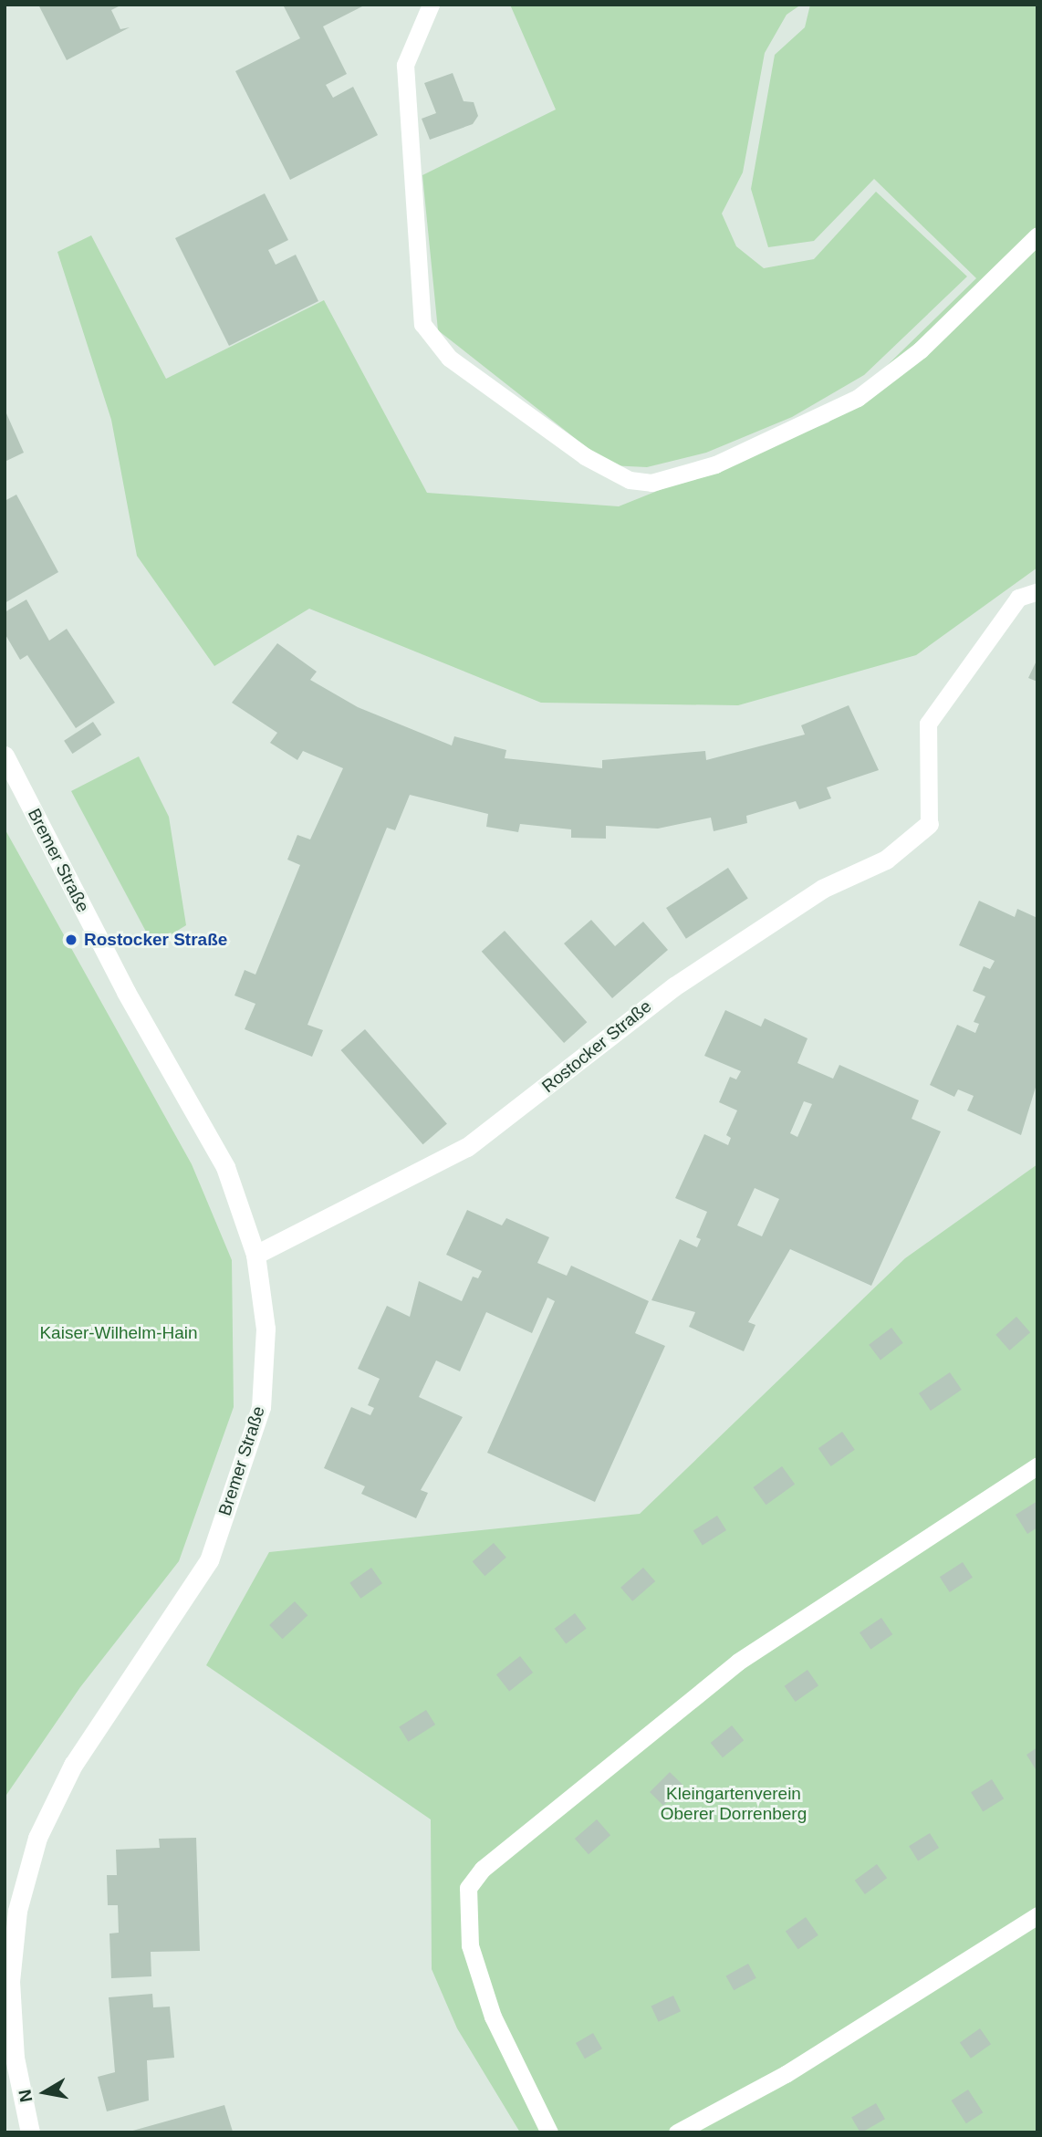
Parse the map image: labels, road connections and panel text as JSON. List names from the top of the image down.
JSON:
{
  "streets": {
    "street": ["Bremer Straße", "Rostocker Straße"]
  },
  "crossings": [
    ["Bremer Straße", "Rostocker Straße"]
  ],
  "parks": ["Kaiser-Wilhelm-Hain", "Kleingartenverein Oberer Dorrenberg"],
  "places": ["Rostocker Straße"],
  "north": "left"
}
